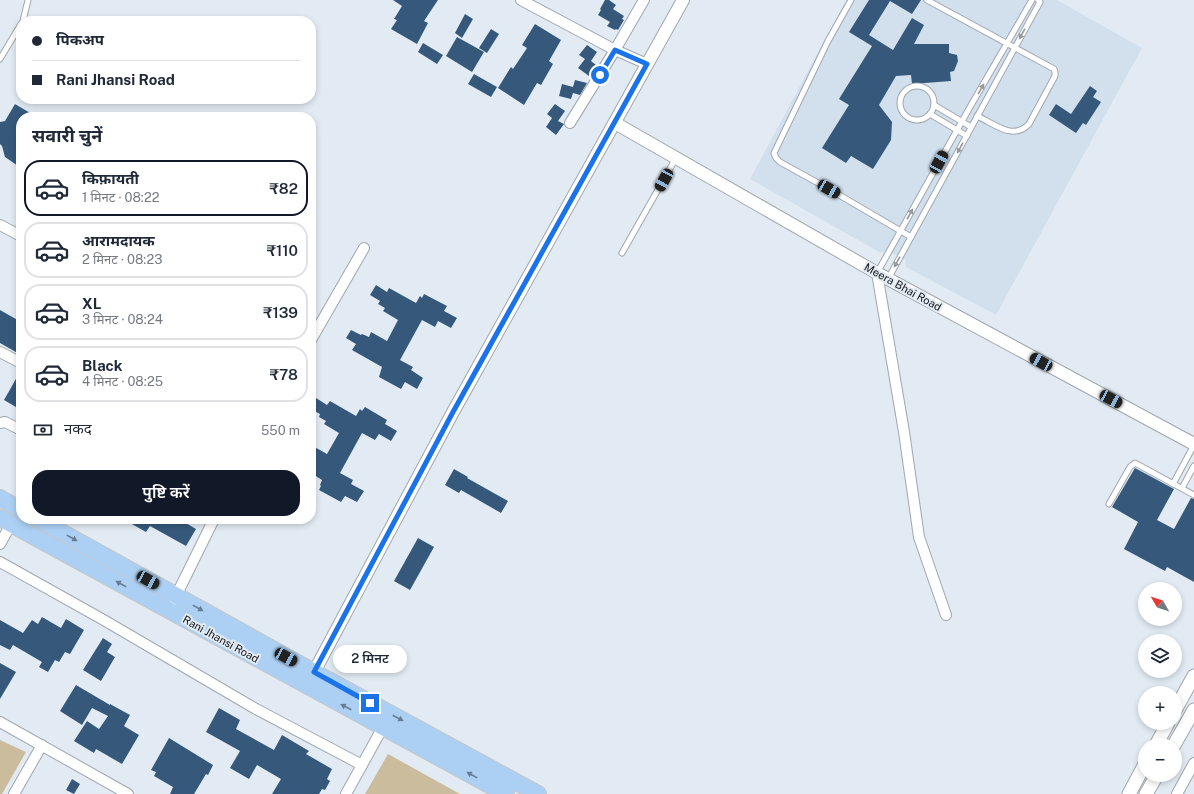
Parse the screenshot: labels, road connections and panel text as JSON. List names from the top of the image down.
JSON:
{
  "streets": {
    "highway": ["Rani Jhansi Road"],
    "street": ["Meera Bhai Road"]
  },
  "north": "top left",
  "page": {
    "banner": ["पिकअप", "Rani Jhansi Road"],
    "heading": "सवारी चुनें",
    "list": [
      {
        "name": "किफ़ायती",
        "note": "1 मिनट · 08:22",
        "value": "₹82"
      },
      {
        "name": "आरामदायक",
        "note": "2 मिनट · 08:23",
        "value": "₹110"
      },
      {
        "name": "XL",
        "note": "3 मिनट · 08:24",
        "value": "₹139"
      },
      {
        "name": "Black",
        "note": "4 मिनट · 08:25",
        "value": "₹78"
      }
    ],
    "pay": ["नकद", "550 m"],
    "buttons": "पुष्टि करें",
    "map_buttons": ["+", "−"],
    "bubble": "2 मिनट"
  }
}
